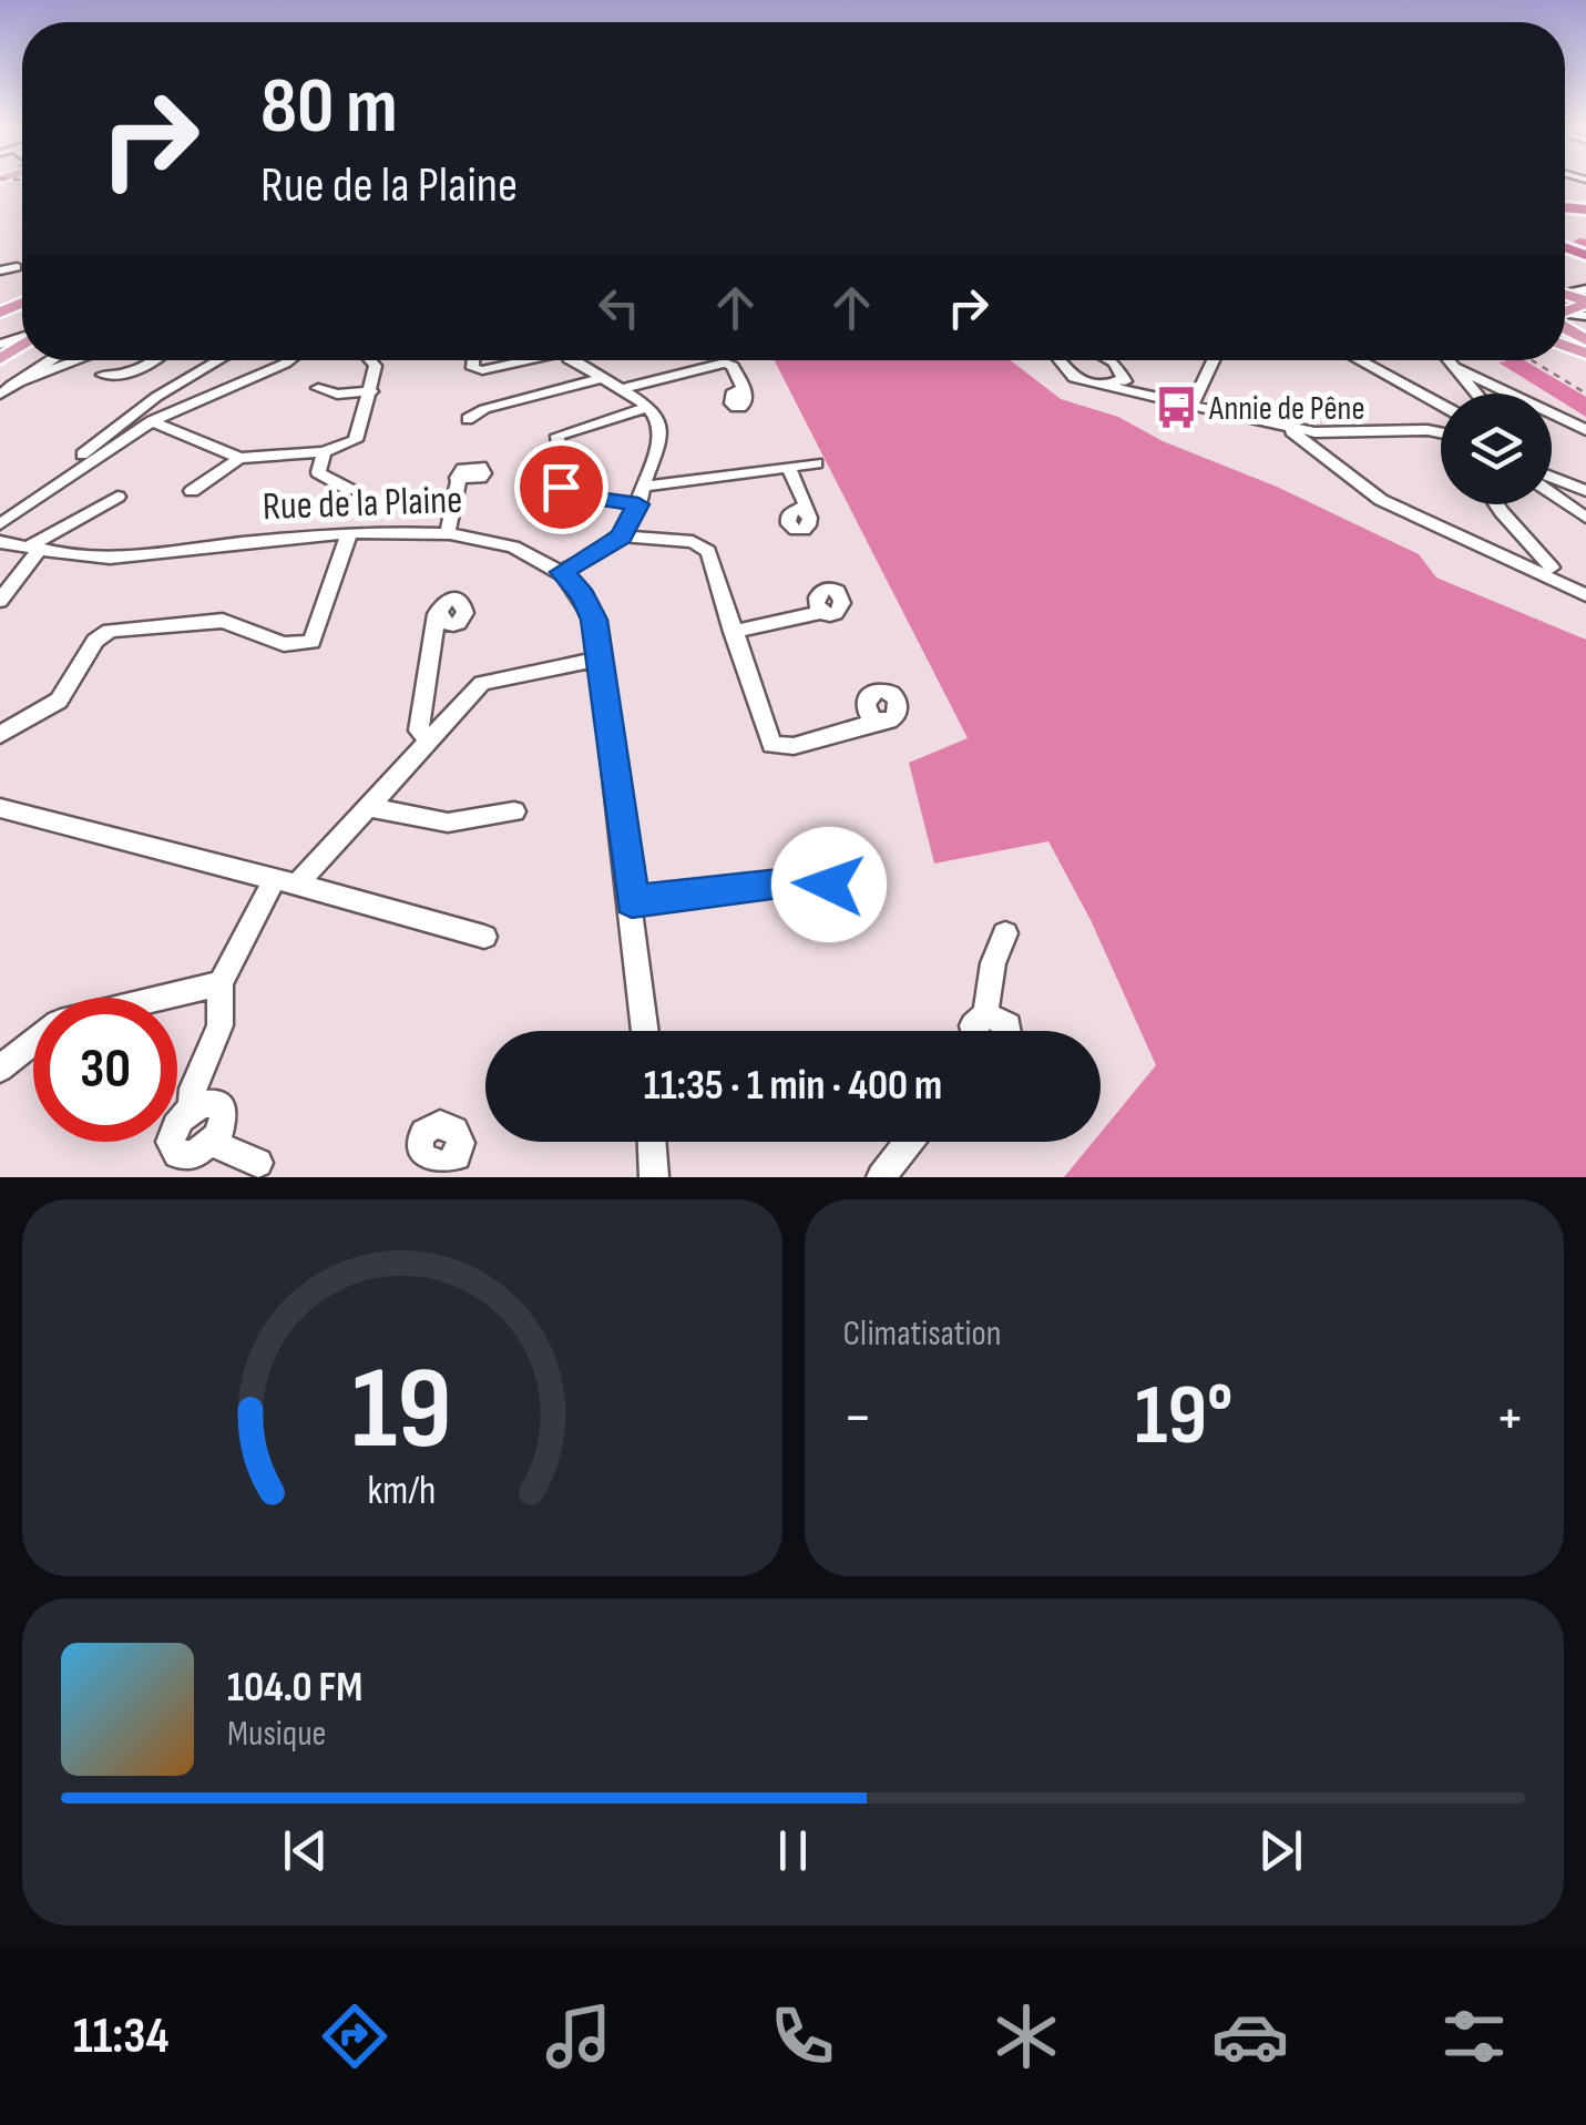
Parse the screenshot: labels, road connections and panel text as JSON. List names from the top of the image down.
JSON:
{
  "streets": {
    "street": ["Rue de la Plaine"]
  },
  "places": {
    "bus stop": ["Annie de Pêne"]
  },
  "page": {
    "turn": ["80 m", "Rue de la Plaine"],
    "limit": "30",
    "trip": "11:35 · 1 min · 400 m",
    "tile": "Climatisation",
    "heat": ["−", "19°", "+"],
    "song": ["104.0 FM", "Musique"],
    "tabs": "11:34",
    "gauge": ["19", "km/h"]
  }
}
